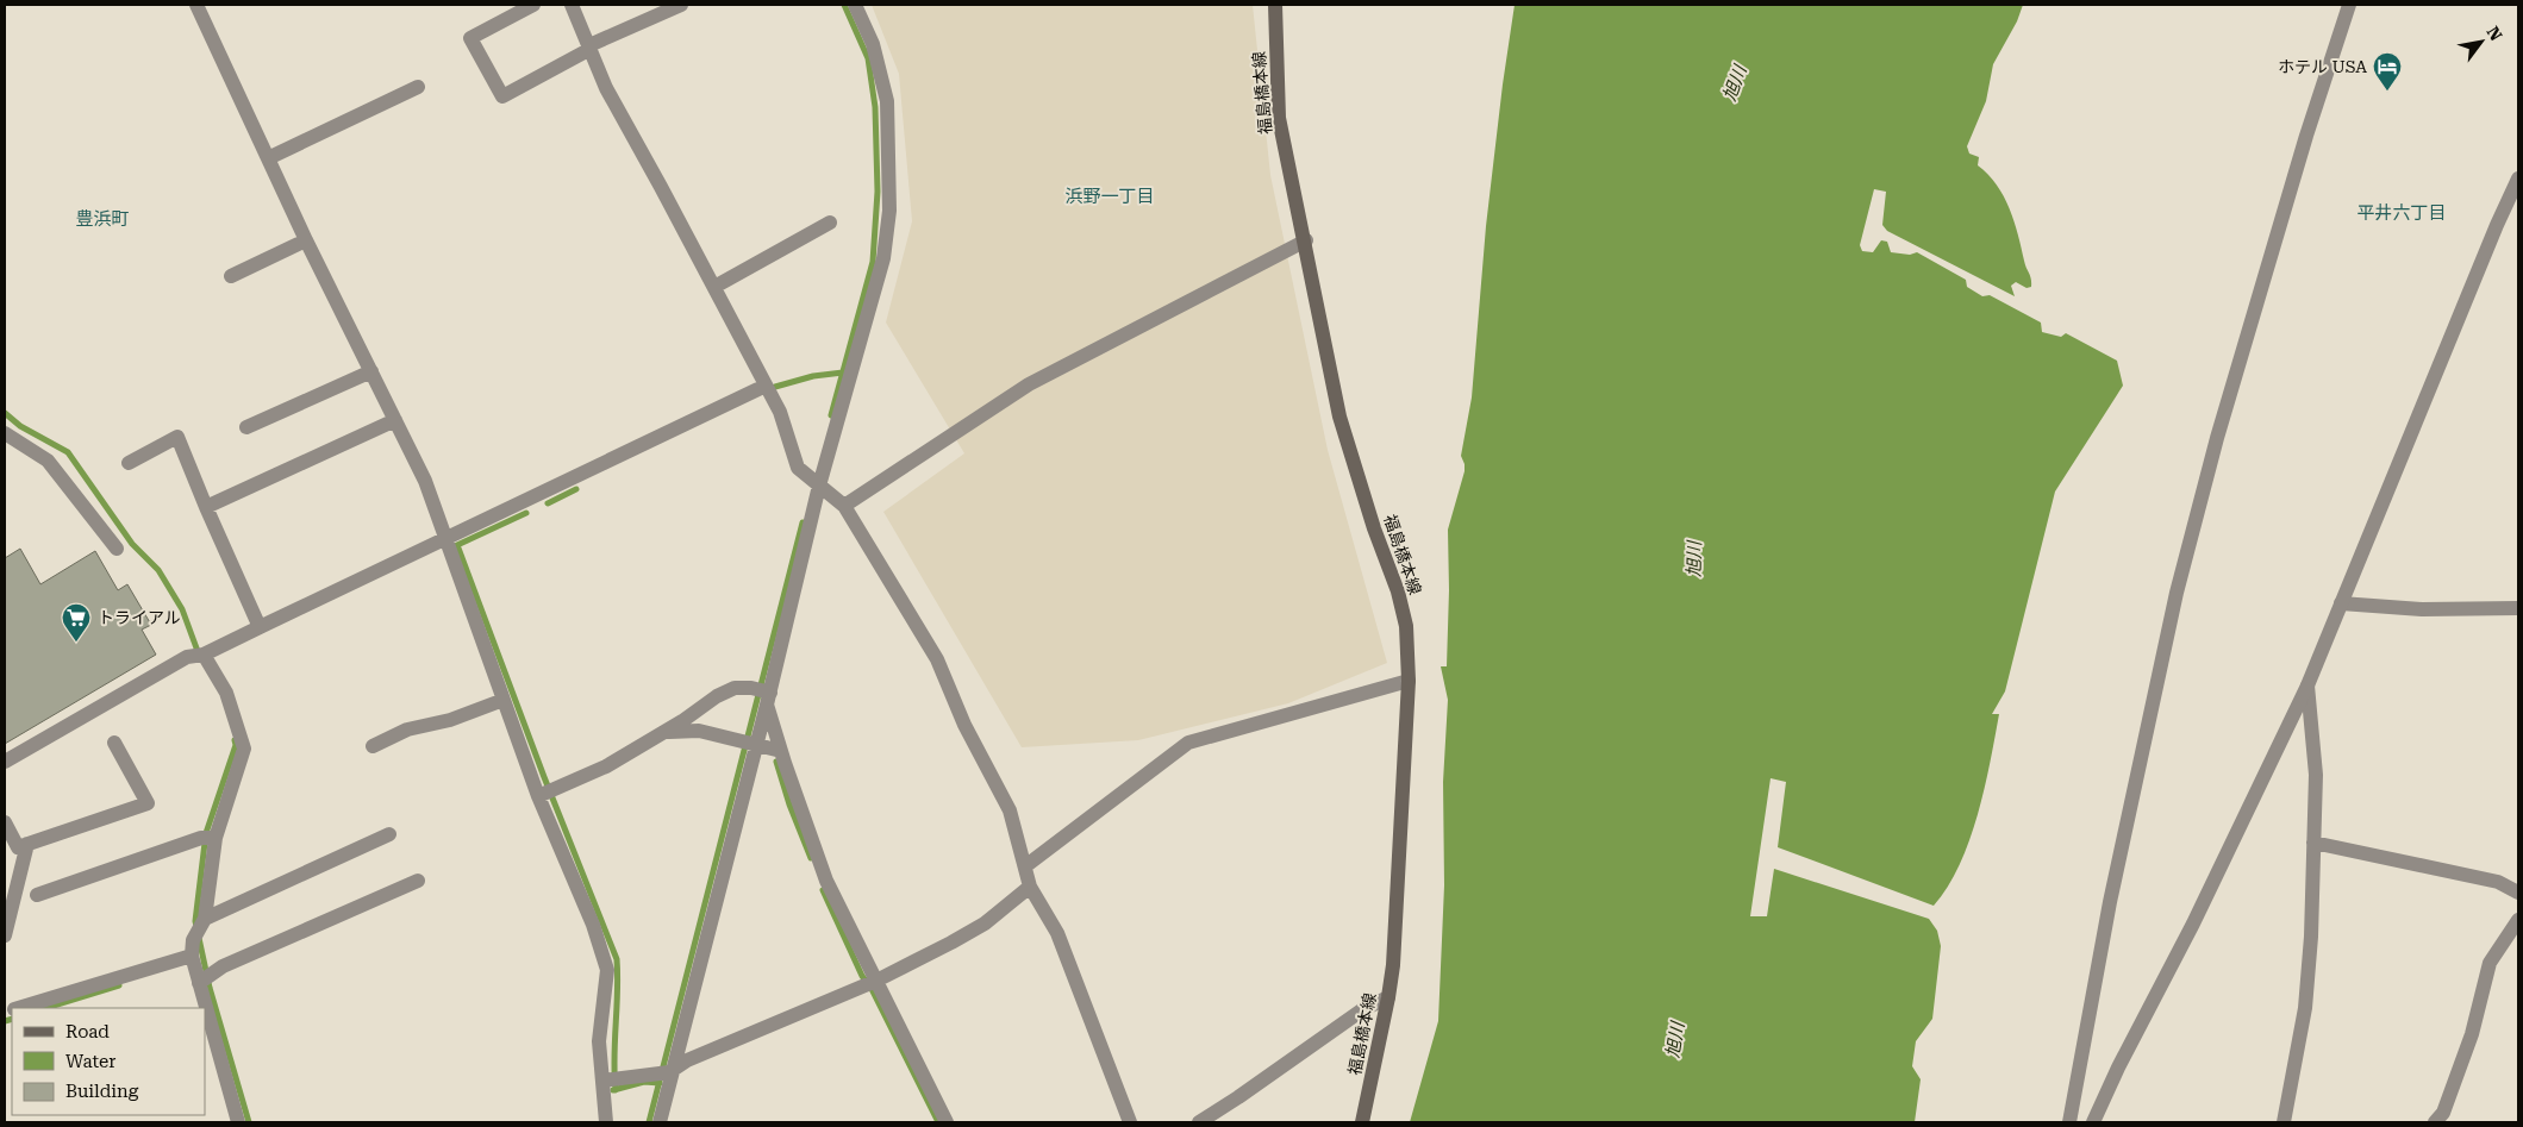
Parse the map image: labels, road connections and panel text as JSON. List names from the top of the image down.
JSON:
{
  "streets": {
    "main road": ["福島橋本線"]
  },
  "districts": ["浜野一丁目", "平井六丁目", "豊浜町"],
  "water": ["旭川"],
  "places": {
    "hotel": ["ホテル USA"],
    "supermarket": ["トライアル"]
  },
  "legend": ["Road", "Water", "Building"],
  "north": "top right"
}
